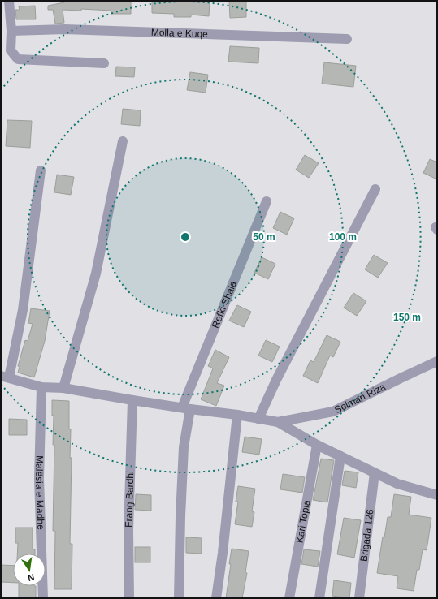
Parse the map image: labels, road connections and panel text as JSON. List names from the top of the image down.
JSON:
{
  "streets": {
    "street": [
      "Molla e Kuqe",
      "Refki Shala",
      "Selman Riza",
      "Malësia e Madhe",
      "Frang Bardhi",
      "Kari Topia",
      "Brigada 126"
    ]
  },
  "north": "bottom",
  "rings": ["50 m", "100 m", "150 m"]
}
